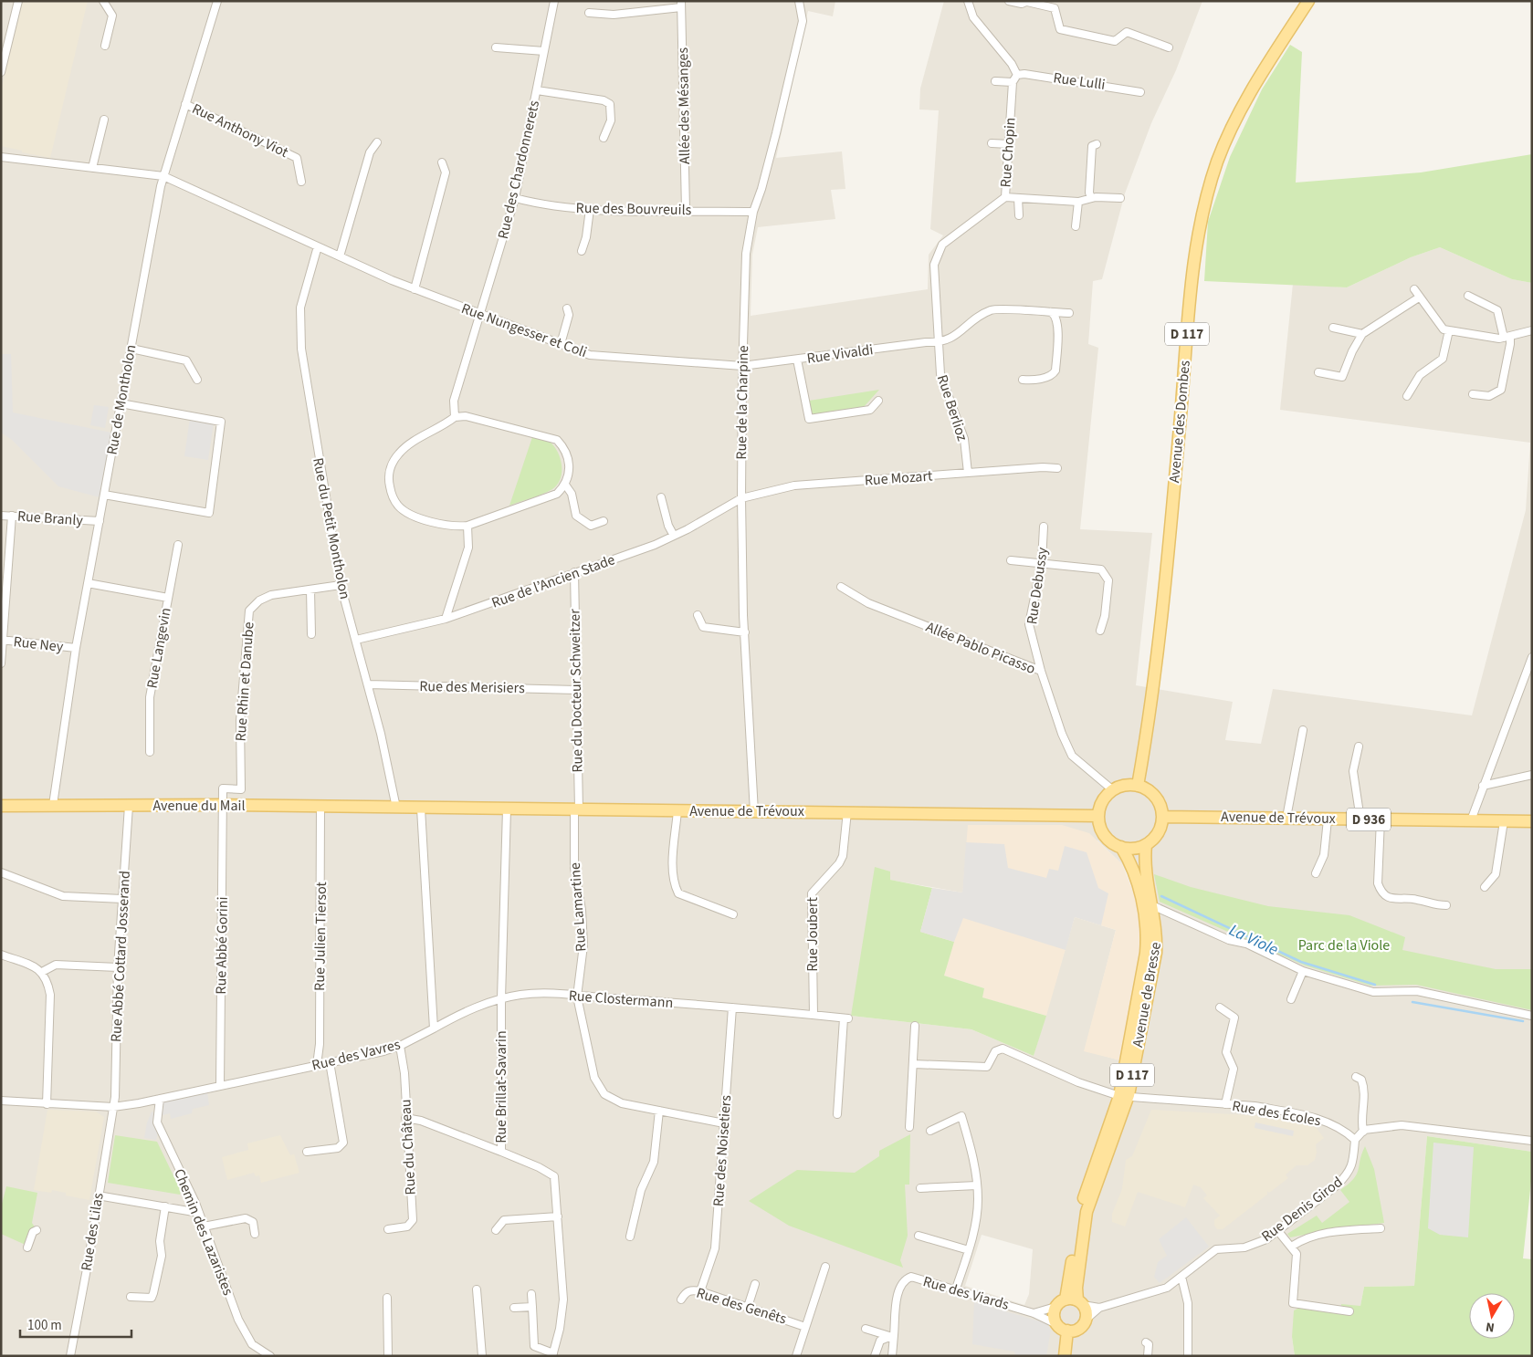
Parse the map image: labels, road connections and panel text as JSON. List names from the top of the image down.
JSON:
{
  "streets": {
    "main road": [
      "D 117",
      "Avenue des Dombes",
      "Avenue du Mail",
      "Avenue de Trévoux",
      "D 936",
      "Avenue de Bresse"
    ],
    "street": [
      "Rue Lulli",
      "Allée des Mésanges",
      "Rue Anthony Viot",
      "Rue Chopin",
      "Rue des Chardonnerets",
      "Rue des Bouvreuils",
      "Rue Nungesser et Coli",
      "Rue Vivaldi",
      "Rue de Montholon",
      "Rue de la Charpine",
      "Rue Berlioz",
      "Rue Mozart",
      "Rue Branly",
      "Rue du Petit Montholon",
      "Rue de l’Ancien Stade",
      "Rue Debussy",
      "Rue Ney",
      "Rue Langevin",
      "Allée Pablo Picasso",
      "Rue Rhin et Danube",
      "Rue des Merisiers",
      "Rue du Docteur Schweitzer",
      "Rue Lamartine",
      "Rue Joubert",
      "Rue Julien Tiersot",
      "Rue Abbé Gorini",
      "Rue Abbé Cottard Josserand",
      "Rue Clostermann",
      "Rue des Vavres",
      "Rue Brillat-Savarin",
      "Rue des Écoles",
      "Rue du Château",
      "Rue des Noisetiers",
      "Rue Denis Girod",
      "Rue des Lilas",
      "Chemin des Lazaristes",
      "Rue des Viards",
      "Rue des Genêts"
    ]
  },
  "crossings": [
    ["Rue Lulli", "Rue Chopin"],
    ["Allée des Mésanges", "Rue des Bouvreuils"],
    ["Rue Anthony Viot", "Rue de Montholon"],
    ["Rue Chopin", "Rue Vivaldi"],
    ["Rue Chopin", "Rue Berlioz"],
    ["Rue des Chardonnerets", "Rue des Bouvreuils"],
    ["Rue des Chardonnerets", "Rue Nungesser et Coli"],
    ["Rue des Bouvreuils", "Rue de la Charpine"],
    ["Rue Nungesser et Coli", "Rue Vivaldi"],
    ["Rue Nungesser et Coli", "Rue de Montholon"],
    ["Rue Nungesser et Coli", "Rue de la Charpine"],
    ["Rue Nungesser et Coli", "Rue du Petit Montholon"],
    ["Rue Vivaldi", "Rue de la Charpine"],
    ["Rue Vivaldi", "Rue Berlioz"],
    ["Rue de Montholon", "Rue Branly"],
    ["Rue de Montholon", "Rue Ney"],
    ["Rue de Montholon", "Avenue du Mail"],
    ["Rue de la Charpine", "Rue Mozart"],
    ["Rue de la Charpine", "Rue de l’Ancien Stade"],
    ["Rue de la Charpine", "Avenue de Trévoux"],
    ["Rue Berlioz", "Rue Mozart"],
    ["Avenue des Dombes", "Allée Pablo Picasso"],
    ["Avenue des Dombes", "Avenue de Trévoux"],
    ["Avenue des Dombes", "Avenue de Bresse"],
    ["Rue Mozart", "Rue de l’Ancien Stade"],
    ["Rue du Petit Montholon", "Rue de l’Ancien Stade"],
    ["Rue du Petit Montholon", "Rue Rhin et Danube"],
    ["Rue du Petit Montholon", "Rue des Merisiers"],
    ["Rue du Petit Montholon", "Avenue du Mail"],
    ["Rue du Petit Montholon", "Avenue de Trévoux"],
    ["Rue de l’Ancien Stade", "Rue du Docteur Schweitzer"],
    ["Rue Debussy", "Allée Pablo Picasso"],
    ["Allée Pablo Picasso", "Avenue de Trévoux"],
    ["Allée Pablo Picasso", "Avenue de Bresse"],
    ["Rue Rhin et Danube", "Avenue du Mail"],
    ["Rue Rhin et Danube", "Rue Abbé Gorini"],
    ["Rue des Merisiers", "Rue du Docteur Schweitzer"],
    ["Rue du Docteur Schweitzer", "Avenue de Trévoux"],
    ["Rue du Docteur Schweitzer", "Rue Lamartine"],
    ["Avenue du Mail", "Avenue de Trévoux"],
    ["Avenue du Mail", "Rue Julien Tiersot"],
    ["Avenue du Mail", "Rue Abbé Gorini"],
    ["Avenue du Mail", "Rue Abbé Cottard Josserand"],
    ["Avenue de Trévoux", "Rue Lamartine"],
    ["Avenue de Trévoux", "Rue Joubert"],
    ["Avenue de Trévoux", "Avenue de Bresse"],
    ["Avenue de Trévoux", "Rue Brillat-Savarin"],
    ["Rue Lamartine", "Rue Clostermann"],
    ["Rue Lamartine", "Rue des Noisetiers"],
    ["Rue Joubert", "Rue Clostermann"],
    ["Rue Julien Tiersot", "Rue des Vavres"],
    ["Rue Abbé Gorini", "Rue des Vavres"],
    ["Rue Abbé Cottard Josserand", "Rue des Vavres"],
    ["Rue Abbé Cottard Josserand", "Rue des Lilas"],
    ["Avenue de Bresse", "Rue des Écoles"],
    ["Avenue de Bresse", "Rue Denis Girod"],
    ["Avenue de Bresse", "Rue des Viards"],
    ["Rue Clostermann", "Rue des Vavres"],
    ["Rue Clostermann", "Rue Brillat-Savarin"],
    ["Rue Clostermann", "Rue des Noisetiers"],
    ["Rue des Vavres", "Rue du Château"],
    ["Rue des Vavres", "Rue des Lilas"],
    ["Rue des Vavres", "Chemin des Lazaristes"],
    ["Rue des Écoles", "Rue Denis Girod"],
    ["Rue des Noisetiers", "Rue des Genêts"],
    ["Rue Denis Girod", "Rue des Viards"]
  ],
  "water": ["La Viole"],
  "parks": ["Parc de la Viole"],
  "scale_bar": "100 m",
  "north": "bottom"
}
